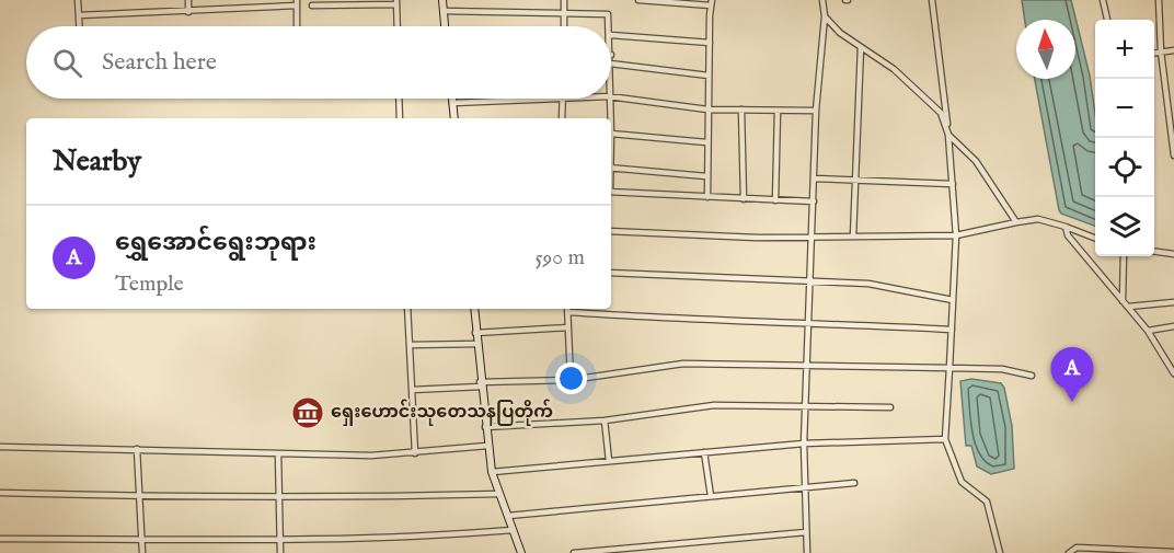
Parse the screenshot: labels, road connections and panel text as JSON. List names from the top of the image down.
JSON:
{
  "places": {
    "museum": ["ရှေးဟောင်းသုတေသနပြတိုက်"]
  },
  "north": "top",
  "page": {
    "map_buttons": ["+", "−"],
    "search": "Search here",
    "heading": "Nearby",
    "list": [
      {
        "mark": "A",
        "name": "ရွှေအောင်ရွေးဘုရား",
        "note": "Temple",
        "value": "590 m"
      }
    ],
    "pins": "A"
  }
}
